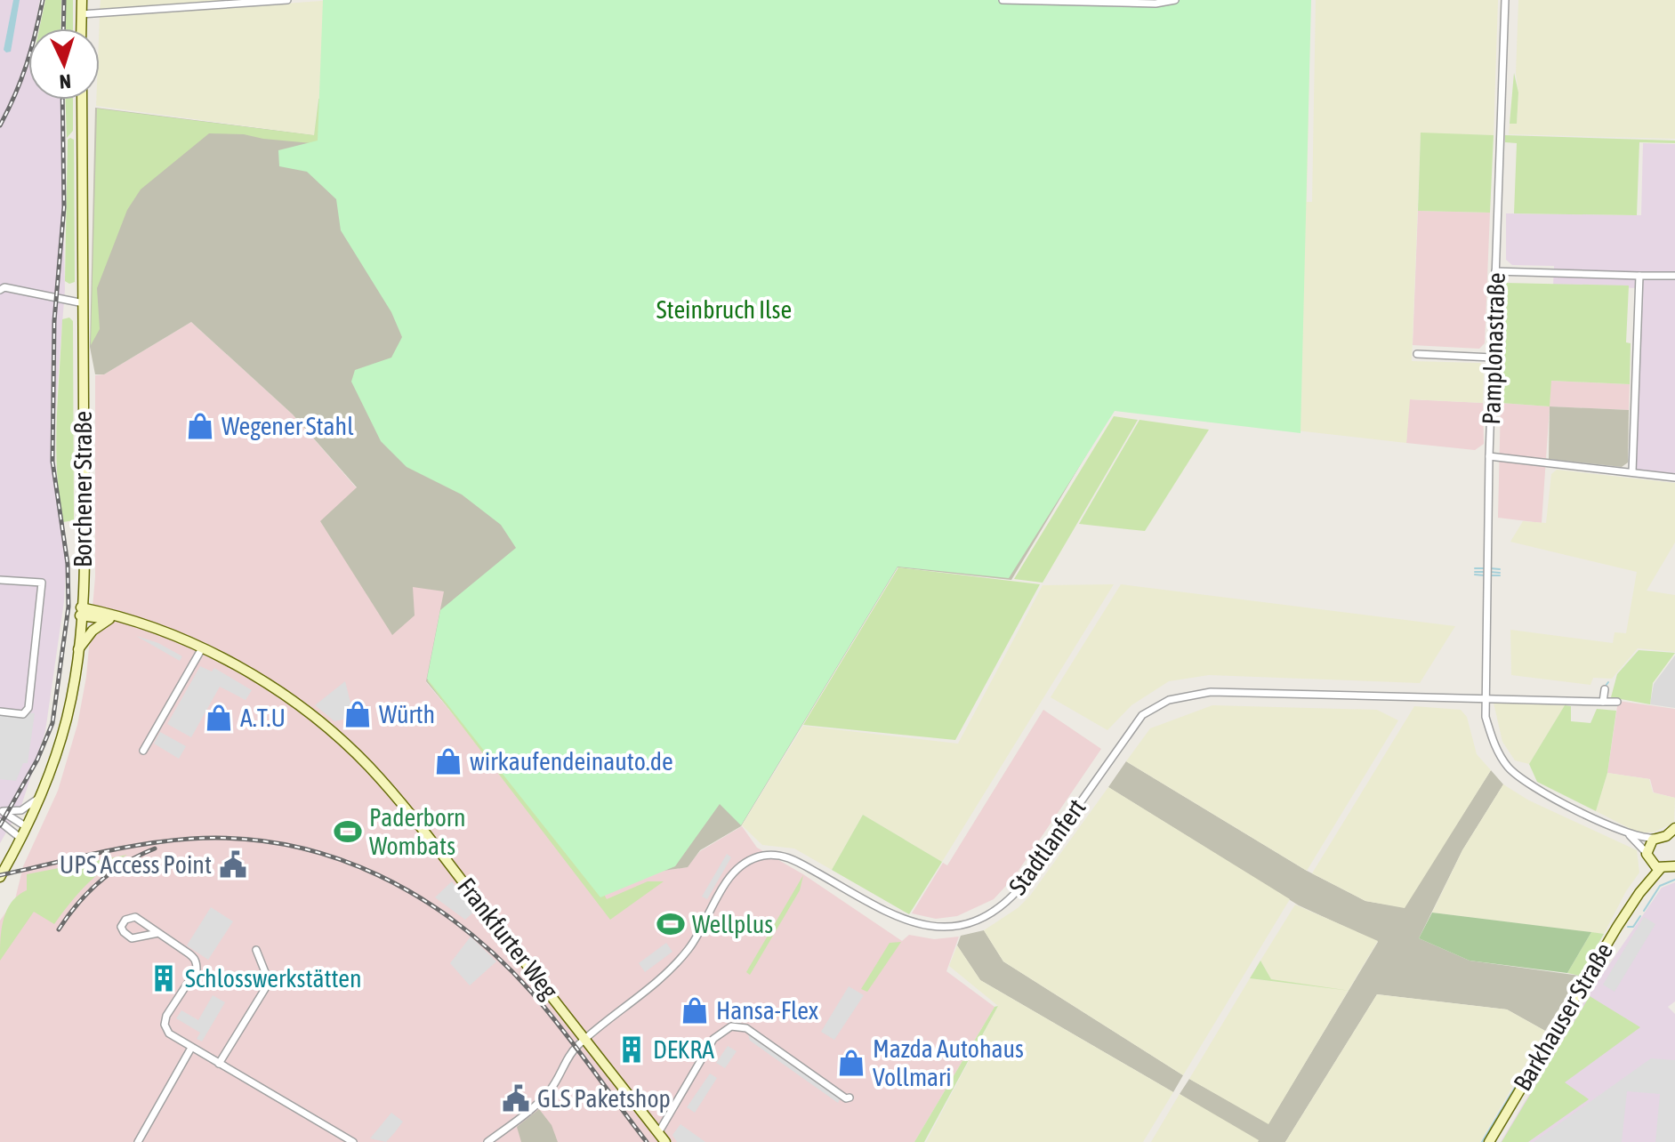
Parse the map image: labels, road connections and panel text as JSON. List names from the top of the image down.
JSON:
{
  "streets": {
    "main road": ["Borchener Straße", "Frankfurter Weg", "Barkhauser Straße"],
    "street": ["Pamplonastraße", "Stadtlanfert"]
  },
  "crossings": [
    ["Pamplonastraße", "Stadtlanfert"],
    ["Borchener Straße", "Frankfurter Weg"],
    ["Stadtlanfert", "Frankfurter Weg"]
  ],
  "parks": ["Steinbruch Ilse"],
  "places": {
    "shop": [
      "Wegener Stahl",
      "Würth",
      "A.T.U",
      "wirkaufendeinauto.de",
      "Hansa-Flex",
      "Mazda Autohaus Vollmari"
    ],
    "sports": ["Paderborn Wombats", "Wellplus"],
    "public building": ["UPS Access Point", "GLS Paketshop"],
    "building": ["Schlosswerkstätten", "DEKRA"]
  },
  "north": "bottom"
}
